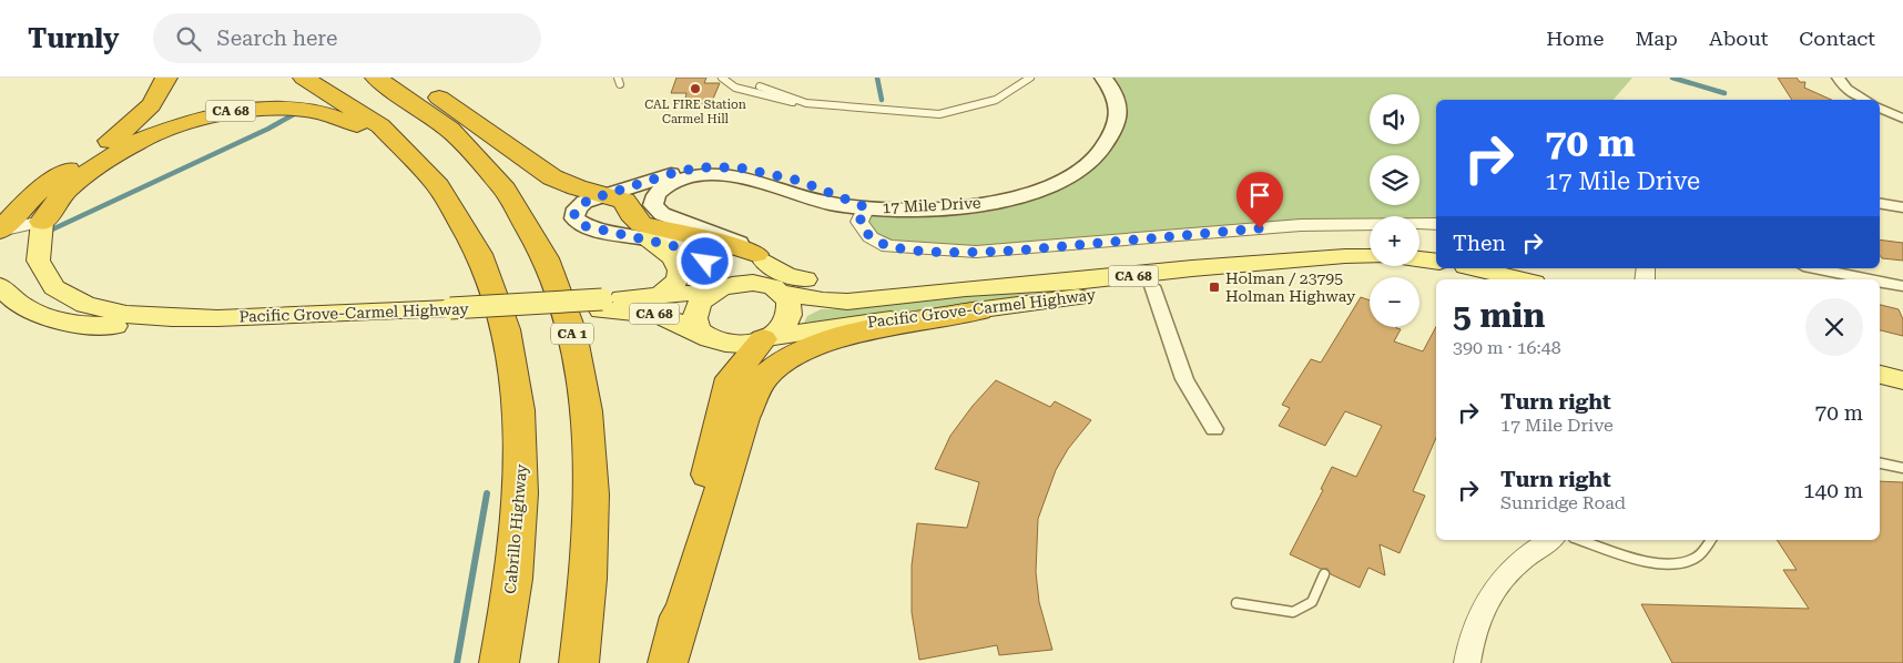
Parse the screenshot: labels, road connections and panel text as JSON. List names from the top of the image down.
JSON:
{
  "streets": {
    "highway": ["CA 68", "CA 1", "Cabrillo Highway"],
    "main road": ["17 Mile Drive", "Pacific Grove-Carmel Highway"]
  },
  "crossings": [
    ["CA 68", "17 Mile Drive"],
    ["CA 68", "Pacific Grove-Carmel Highway"],
    ["CA 68", "Cabrillo Highway"],
    ["17 Mile Drive", "Pacific Grove-Carmel Highway"]
  ],
  "places": {
    "other": ["CAL FIRE Station Carmel Hill"],
    "transit": ["Holman / 23795 Holman Highway"]
  },
  "page": {
    "header": "Turnly",
    "search": "Search here",
    "nav": [
      "Home",
      "Map",
      "About",
      "Contact"
    ],
    "map_buttons": ["+", "−"],
    "turn": ["70 m", "17 Mile Drive"],
    "then": "Then",
    "heading": ["5 min", "390 m · 16:48"],
    "list": [
      {
        "name": "Turn right",
        "note": "17 Mile Drive",
        "value": "70 m"
      },
      {
        "name": "Turn right",
        "note": "Sunridge Road",
        "value": "140 m"
      }
    ]
  }
}
